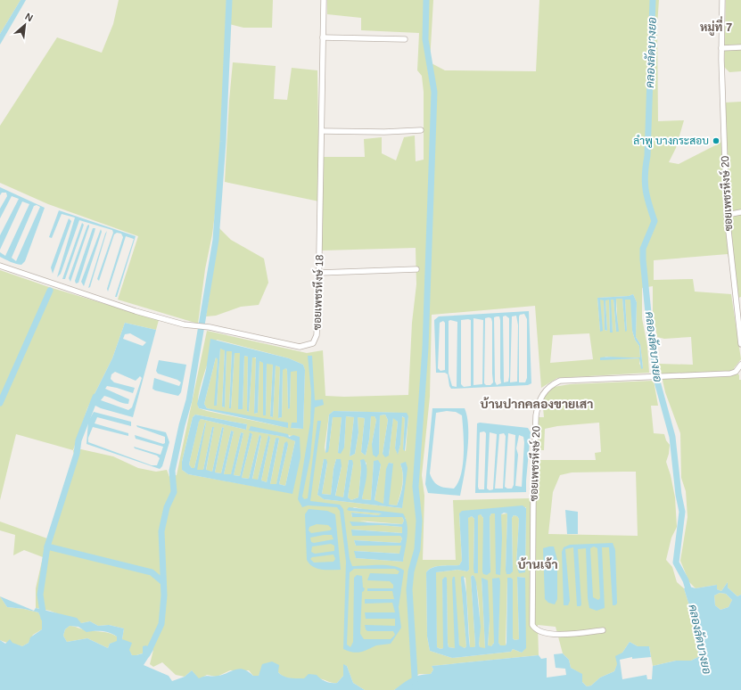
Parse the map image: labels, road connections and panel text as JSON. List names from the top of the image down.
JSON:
{
  "streets": {
    "street": ["ซอยเพชรหึงษ์ 20", "ซอยเพชรหึงษ์ 18"]
  },
  "districts": ["หมู่ที่ 7", "บ้านปากคลองขายเสา", "บ้านเจ้า"],
  "water": ["คลองลัดบางยอ"],
  "places": ["ลำพู บางกระสอบ"],
  "north": "top right"
}
